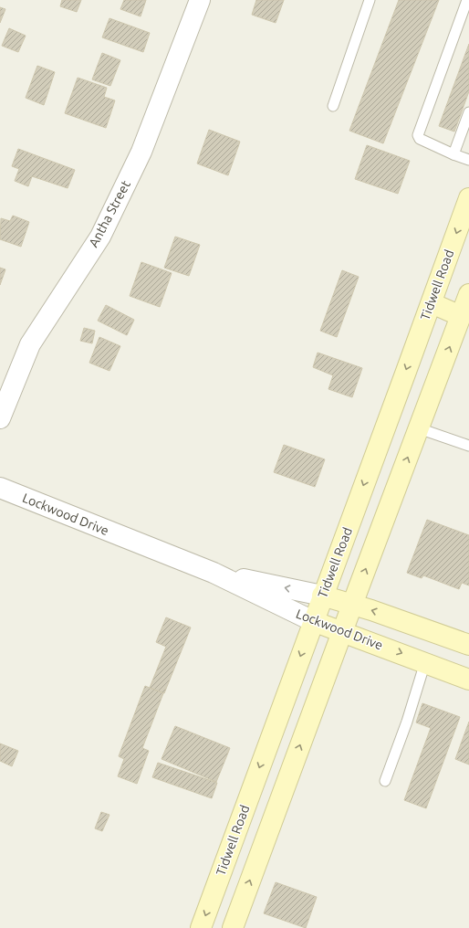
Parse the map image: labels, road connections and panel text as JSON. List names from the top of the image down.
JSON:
{
  "streets": {
    "main road": ["Tidwell Road", "Lockwood Drive"],
    "street": ["Antha Street"]
  },
  "crossings": [
    ["Tidwell Road", "Lockwood Drive"]
  ]
}
